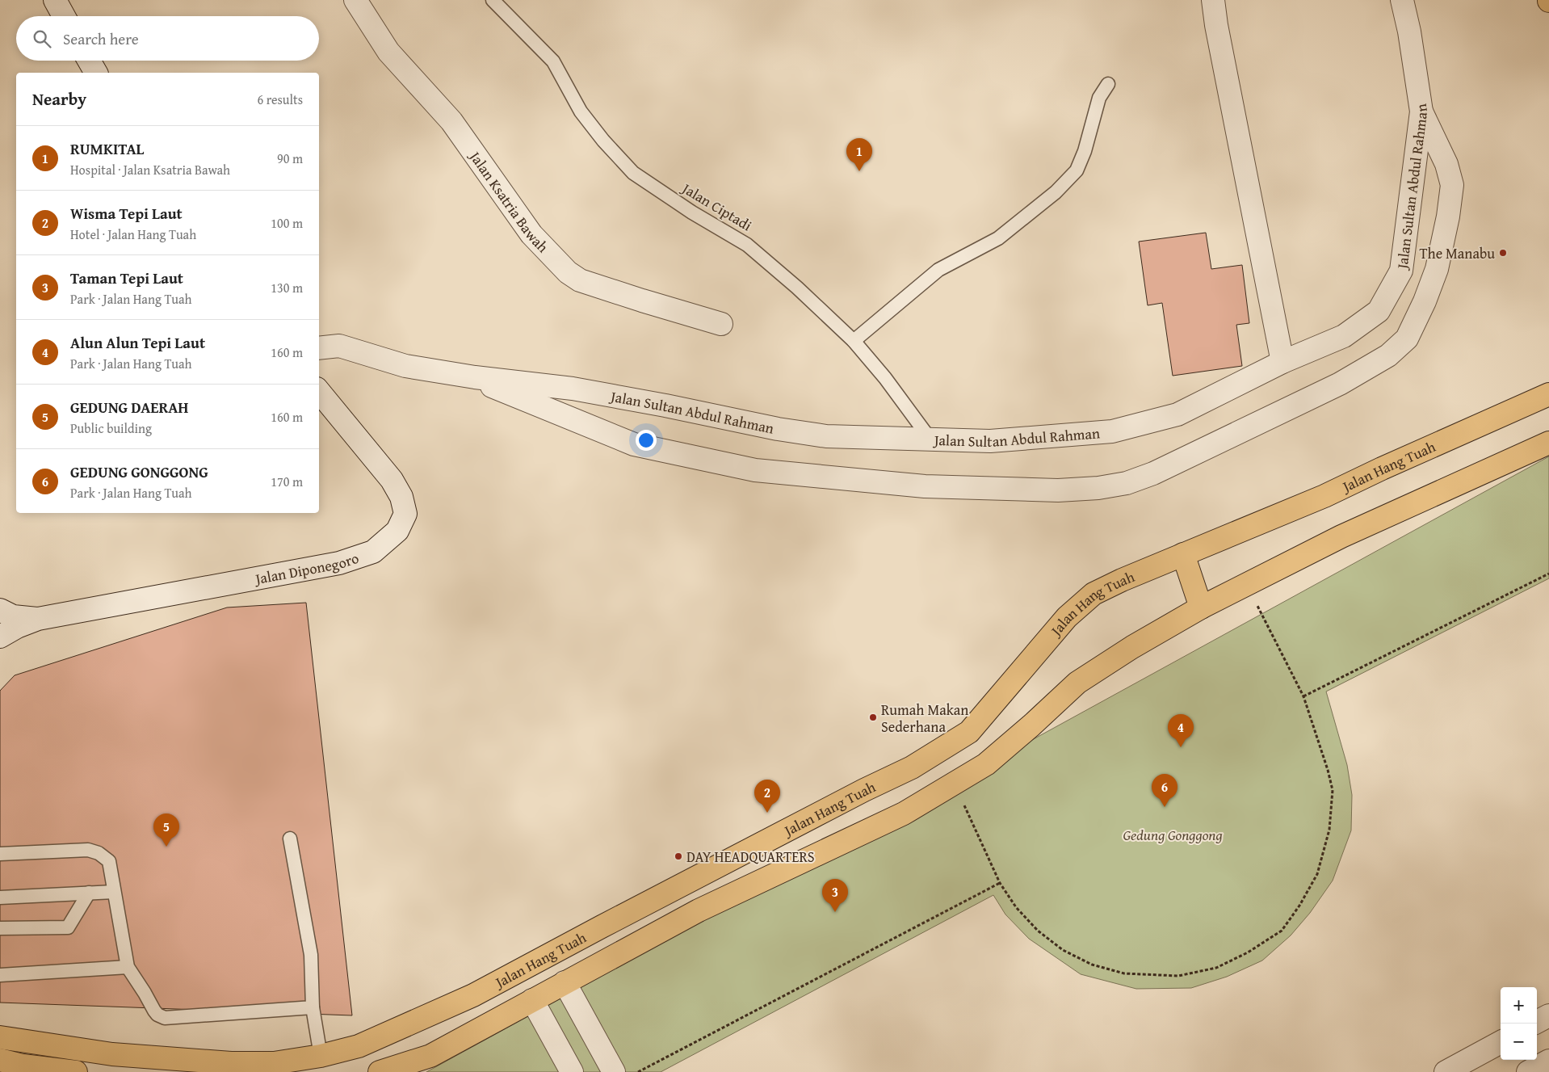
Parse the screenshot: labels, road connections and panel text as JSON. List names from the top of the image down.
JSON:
{
  "streets": {
    "main road": ["Jalan Hang Tuah"],
    "street": ["Jalan Sultan Abdul Rahman", "Jalan Ksatria Bawah", "Jalan Diponegoro"],
    "lane": ["Jalan Ciptadi"]
  },
  "crossings": [
    ["Jalan Sultan Abdul Rahman", "Jalan Ciptadi"]
  ],
  "parks": ["Gedung Gonggong"],
  "places": ["The Manabu", "Rumah Makan Sederhana", "DAY HEADQUARTERS"],
  "page": {
    "search": "Search here",
    "heading": ["Nearby", "6 results"],
    "list": [
      {
        "mark": "1",
        "name": "RUMKITAL",
        "note": "Hospital · Jalan Ksatria Bawah",
        "value": "90 m"
      },
      {
        "mark": "2",
        "name": "Wisma Tepi Laut",
        "note": "Hotel · Jalan Hang Tuah",
        "value": "100 m"
      },
      {
        "mark": "3",
        "name": "Taman Tepi Laut",
        "note": "Park · Jalan Hang Tuah",
        "value": "130 m"
      },
      {
        "mark": "4",
        "name": "Alun Alun Tepi Laut",
        "note": "Park · Jalan Hang Tuah",
        "value": "160 m"
      },
      {
        "mark": "5",
        "name": "GEDUNG DAERAH",
        "note": "Public building",
        "value": "160 m"
      },
      {
        "mark": "6",
        "name": "GEDUNG GONGGONG",
        "note": "Park · Jalan Hang Tuah",
        "value": "170 m"
      }
    ],
    "pins": [
      "1",
      "4",
      "6",
      "2",
      "5",
      "3"
    ],
    "map_buttons": ["+", "−"]
  }
}
